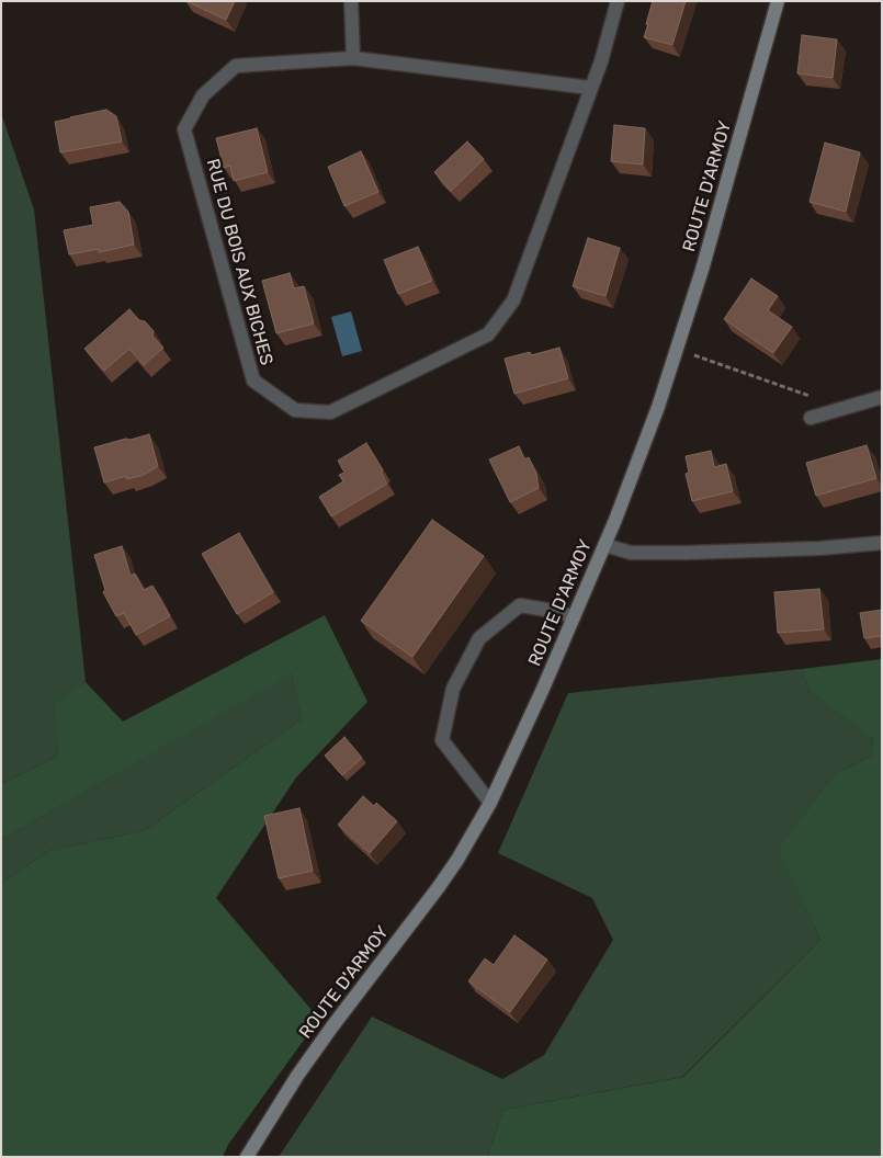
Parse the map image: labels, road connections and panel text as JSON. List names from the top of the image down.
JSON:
{
  "streets": {
    "main road": ["ROUTE D'ARMOY"],
    "street": ["RUE DU BOIS AUX BICHES"]
  }
}
